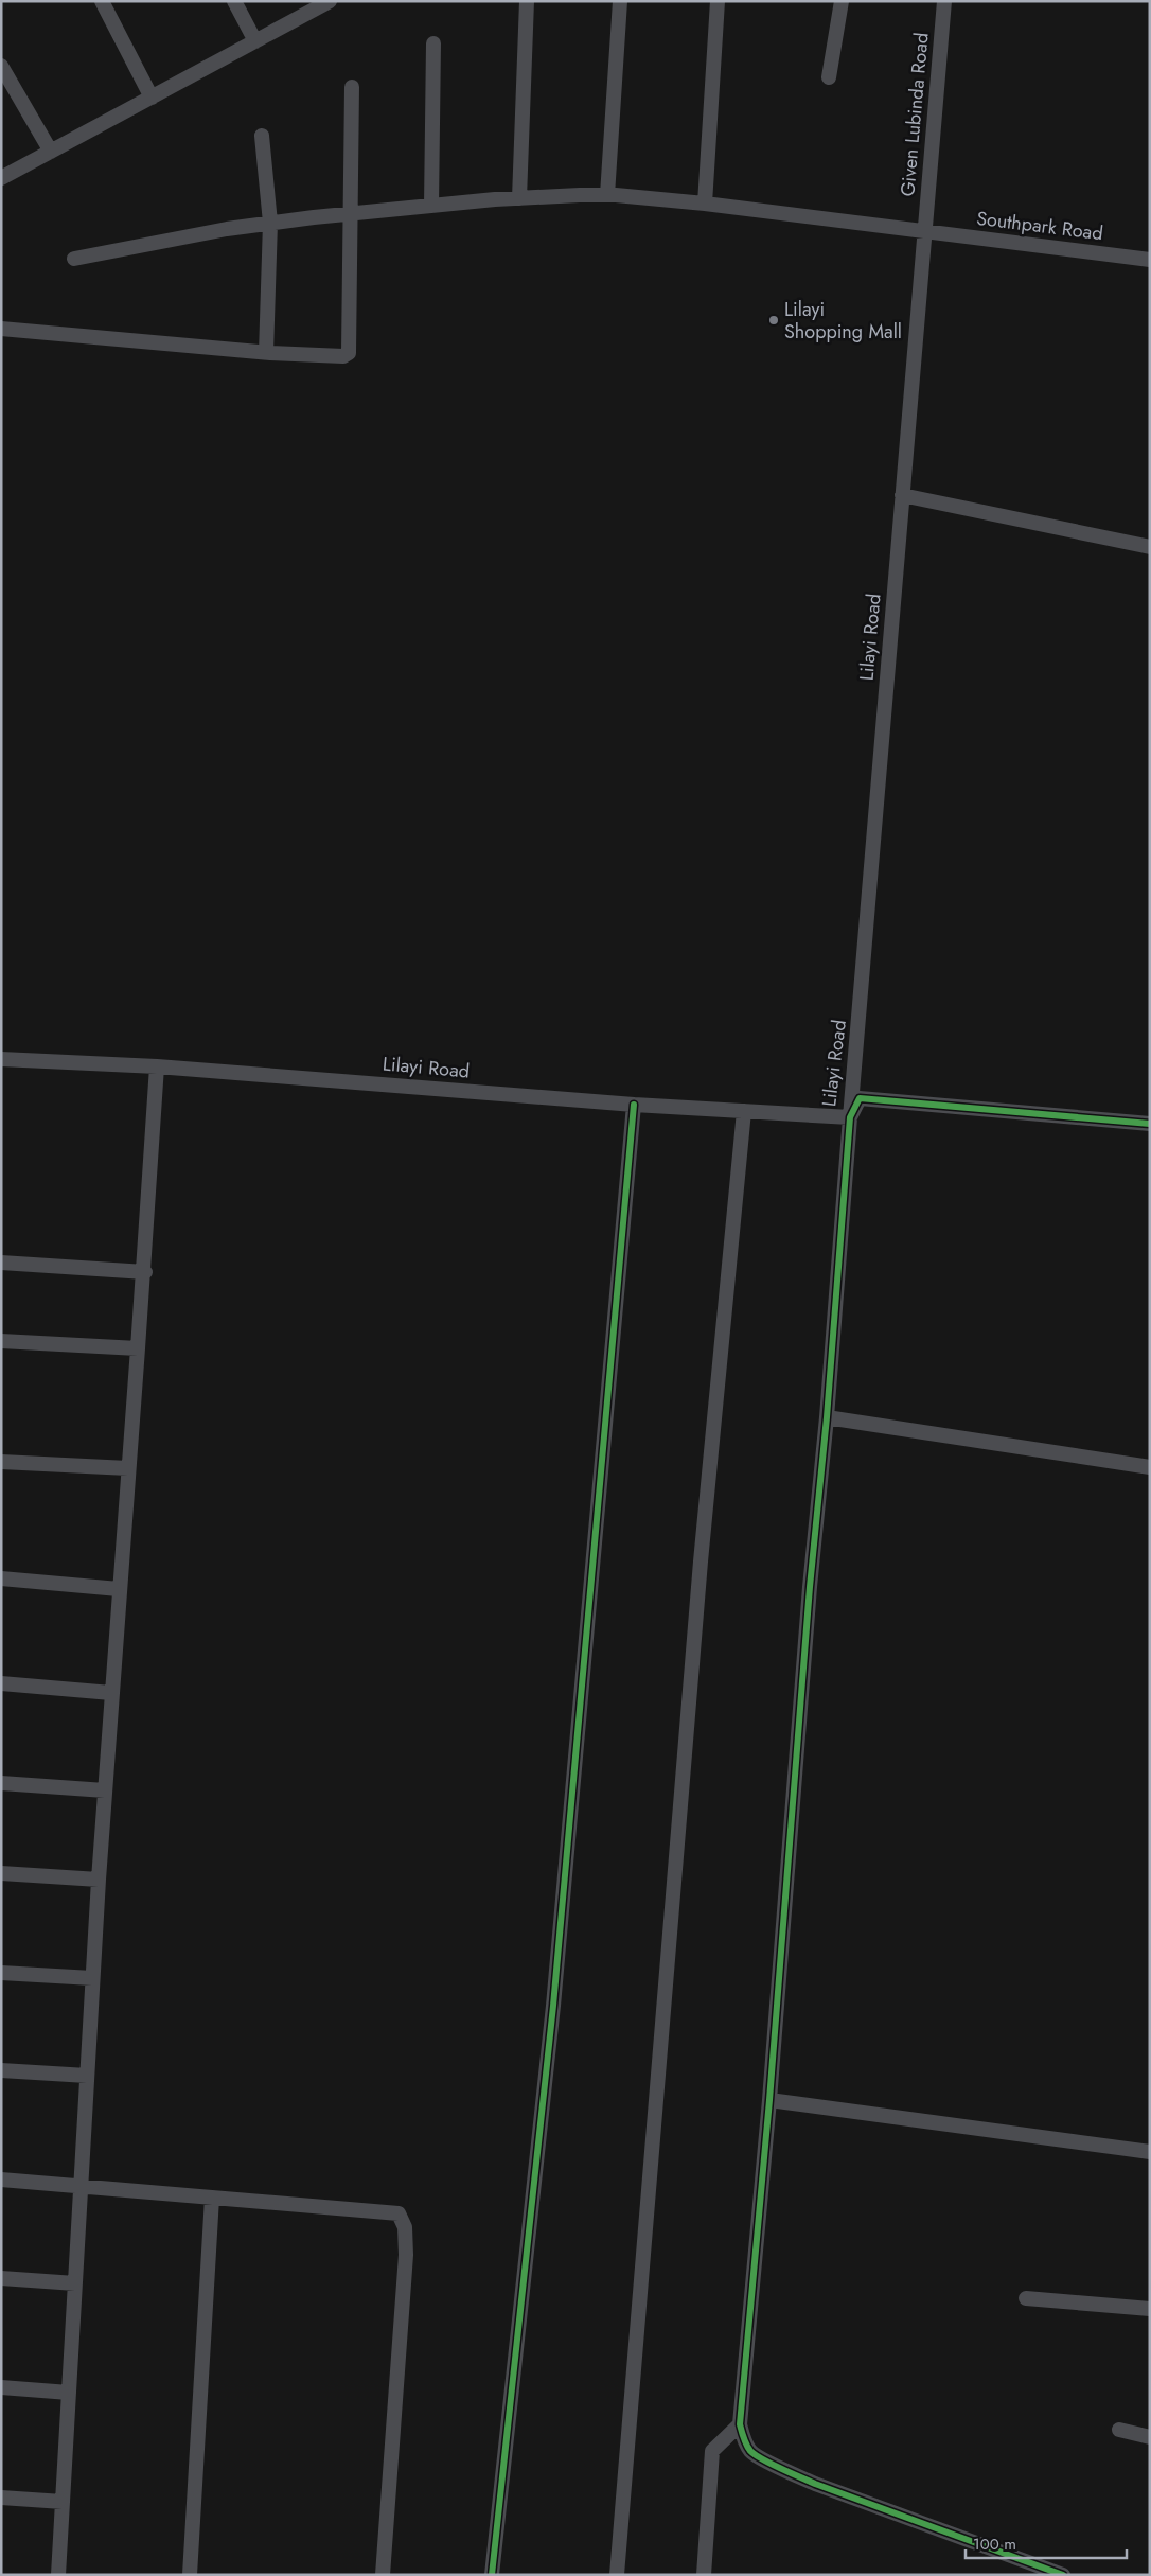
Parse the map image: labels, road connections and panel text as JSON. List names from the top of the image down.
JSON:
{
  "streets": {
    "street": ["Given Lubinda Road", "Southpark Road", "Lilayi Road"]
  },
  "crossings": [
    ["Given Lubinda Road", "Southpark Road"],
    ["Given Lubinda Road", "Lilayi Road"],
    ["Southpark Road", "Lilayi Road"]
  ],
  "places": ["Lilayi Shopping Mall"],
  "scale_bar": "100 m"
}
